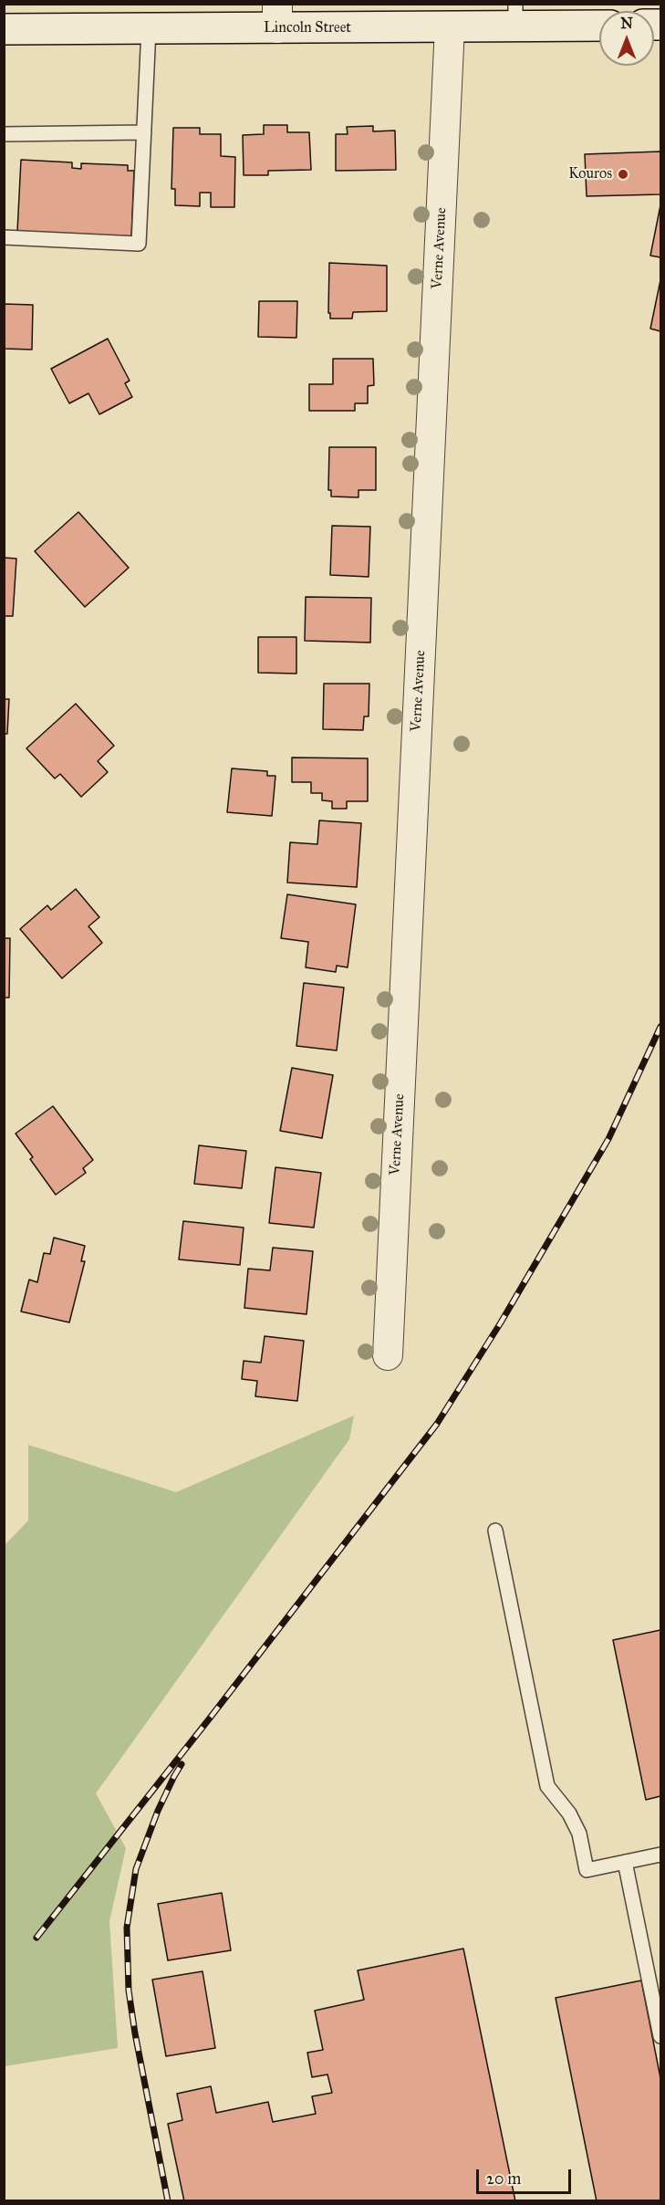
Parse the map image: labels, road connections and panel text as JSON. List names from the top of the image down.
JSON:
{
  "streets": {
    "main road": ["Lincoln Street"],
    "street": ["Verne Avenue"]
  },
  "crossings": [
    ["Lincoln Street", "Verne Avenue"]
  ],
  "places": ["Kouros"],
  "scale_bar": "20 m",
  "north": "top"
}
